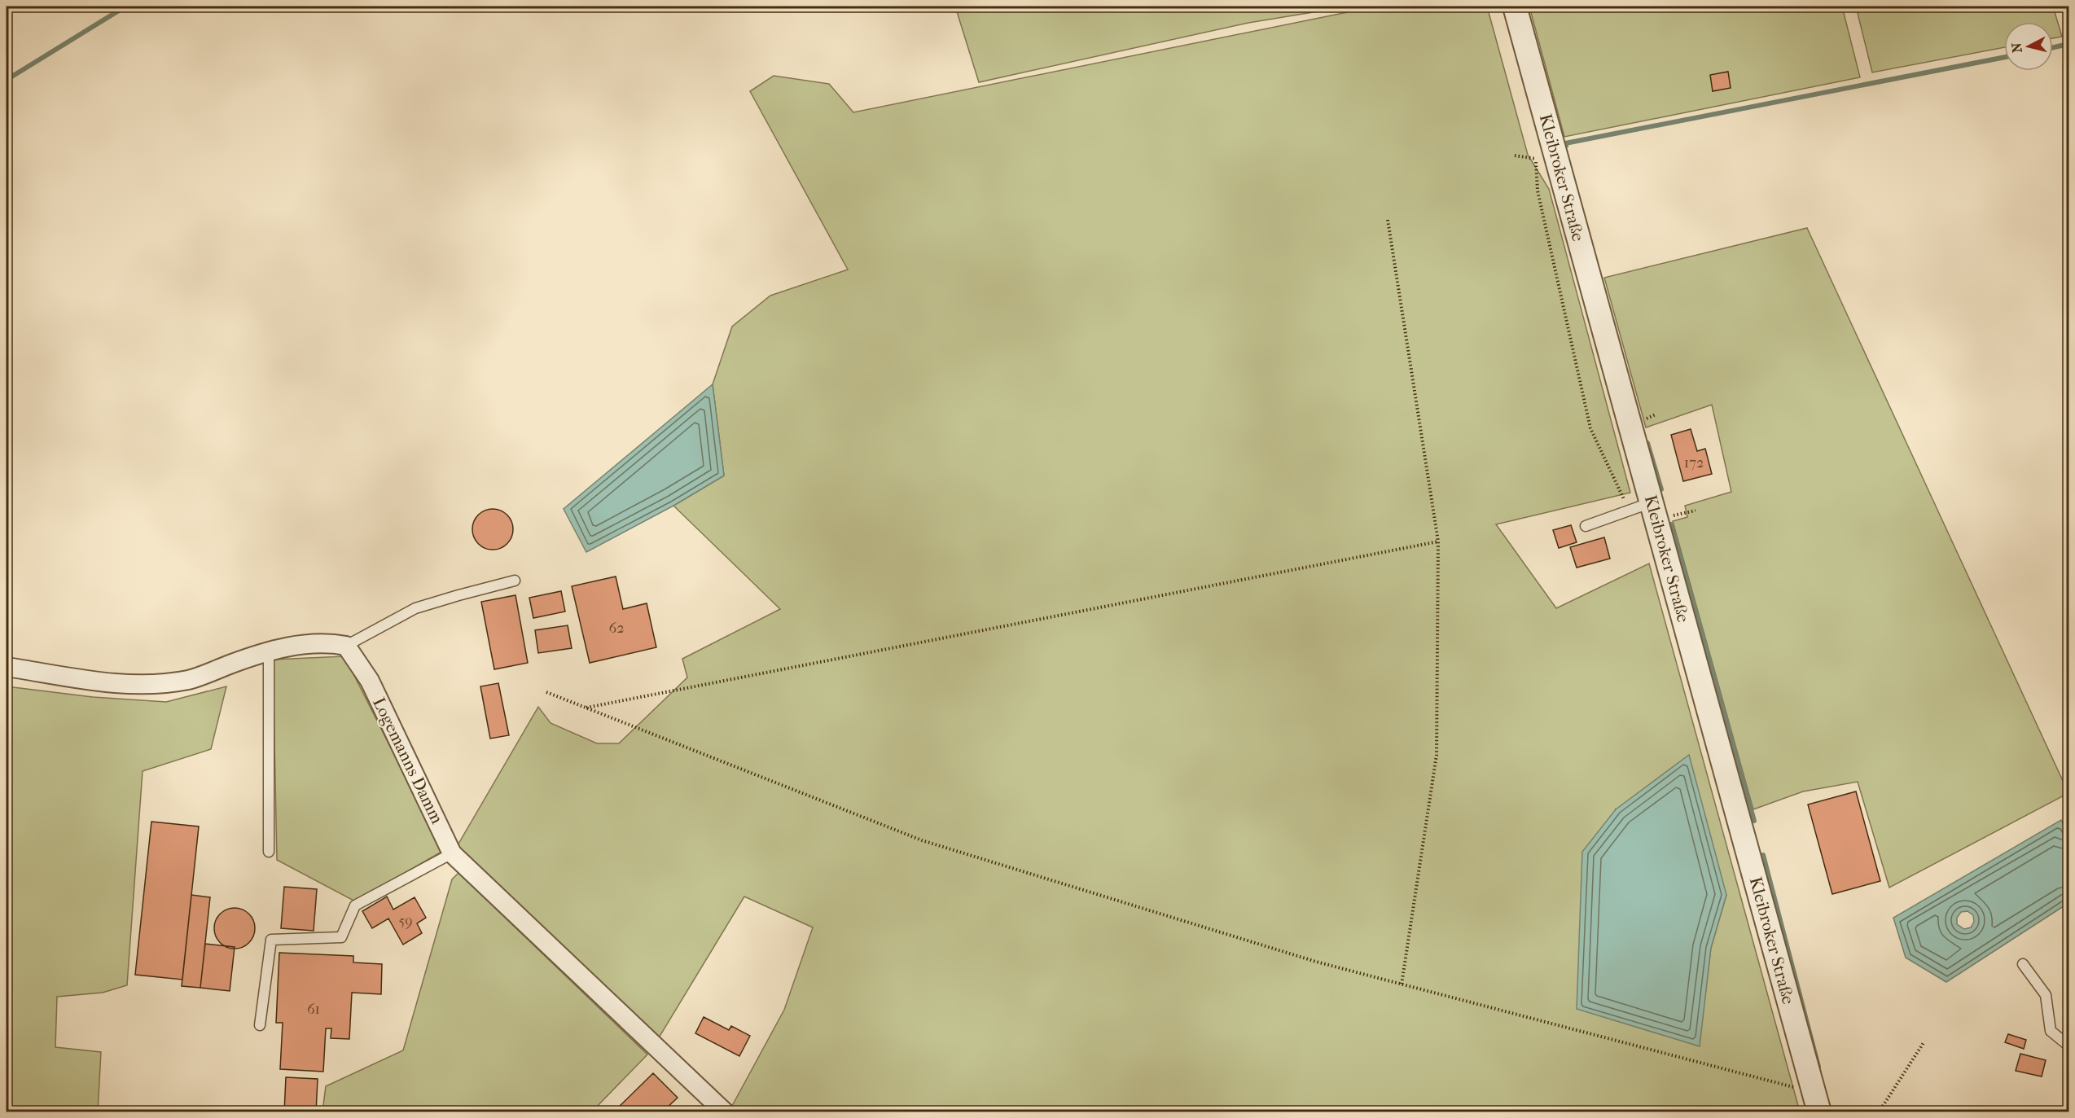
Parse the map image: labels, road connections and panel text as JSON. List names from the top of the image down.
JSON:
{
  "streets": {
    "street": ["Kleibroker Straße", "Logemanns Damm"]
  },
  "house_numbers": [
    "172",
    "62",
    "59",
    "61"
  ],
  "north": "left"
}
